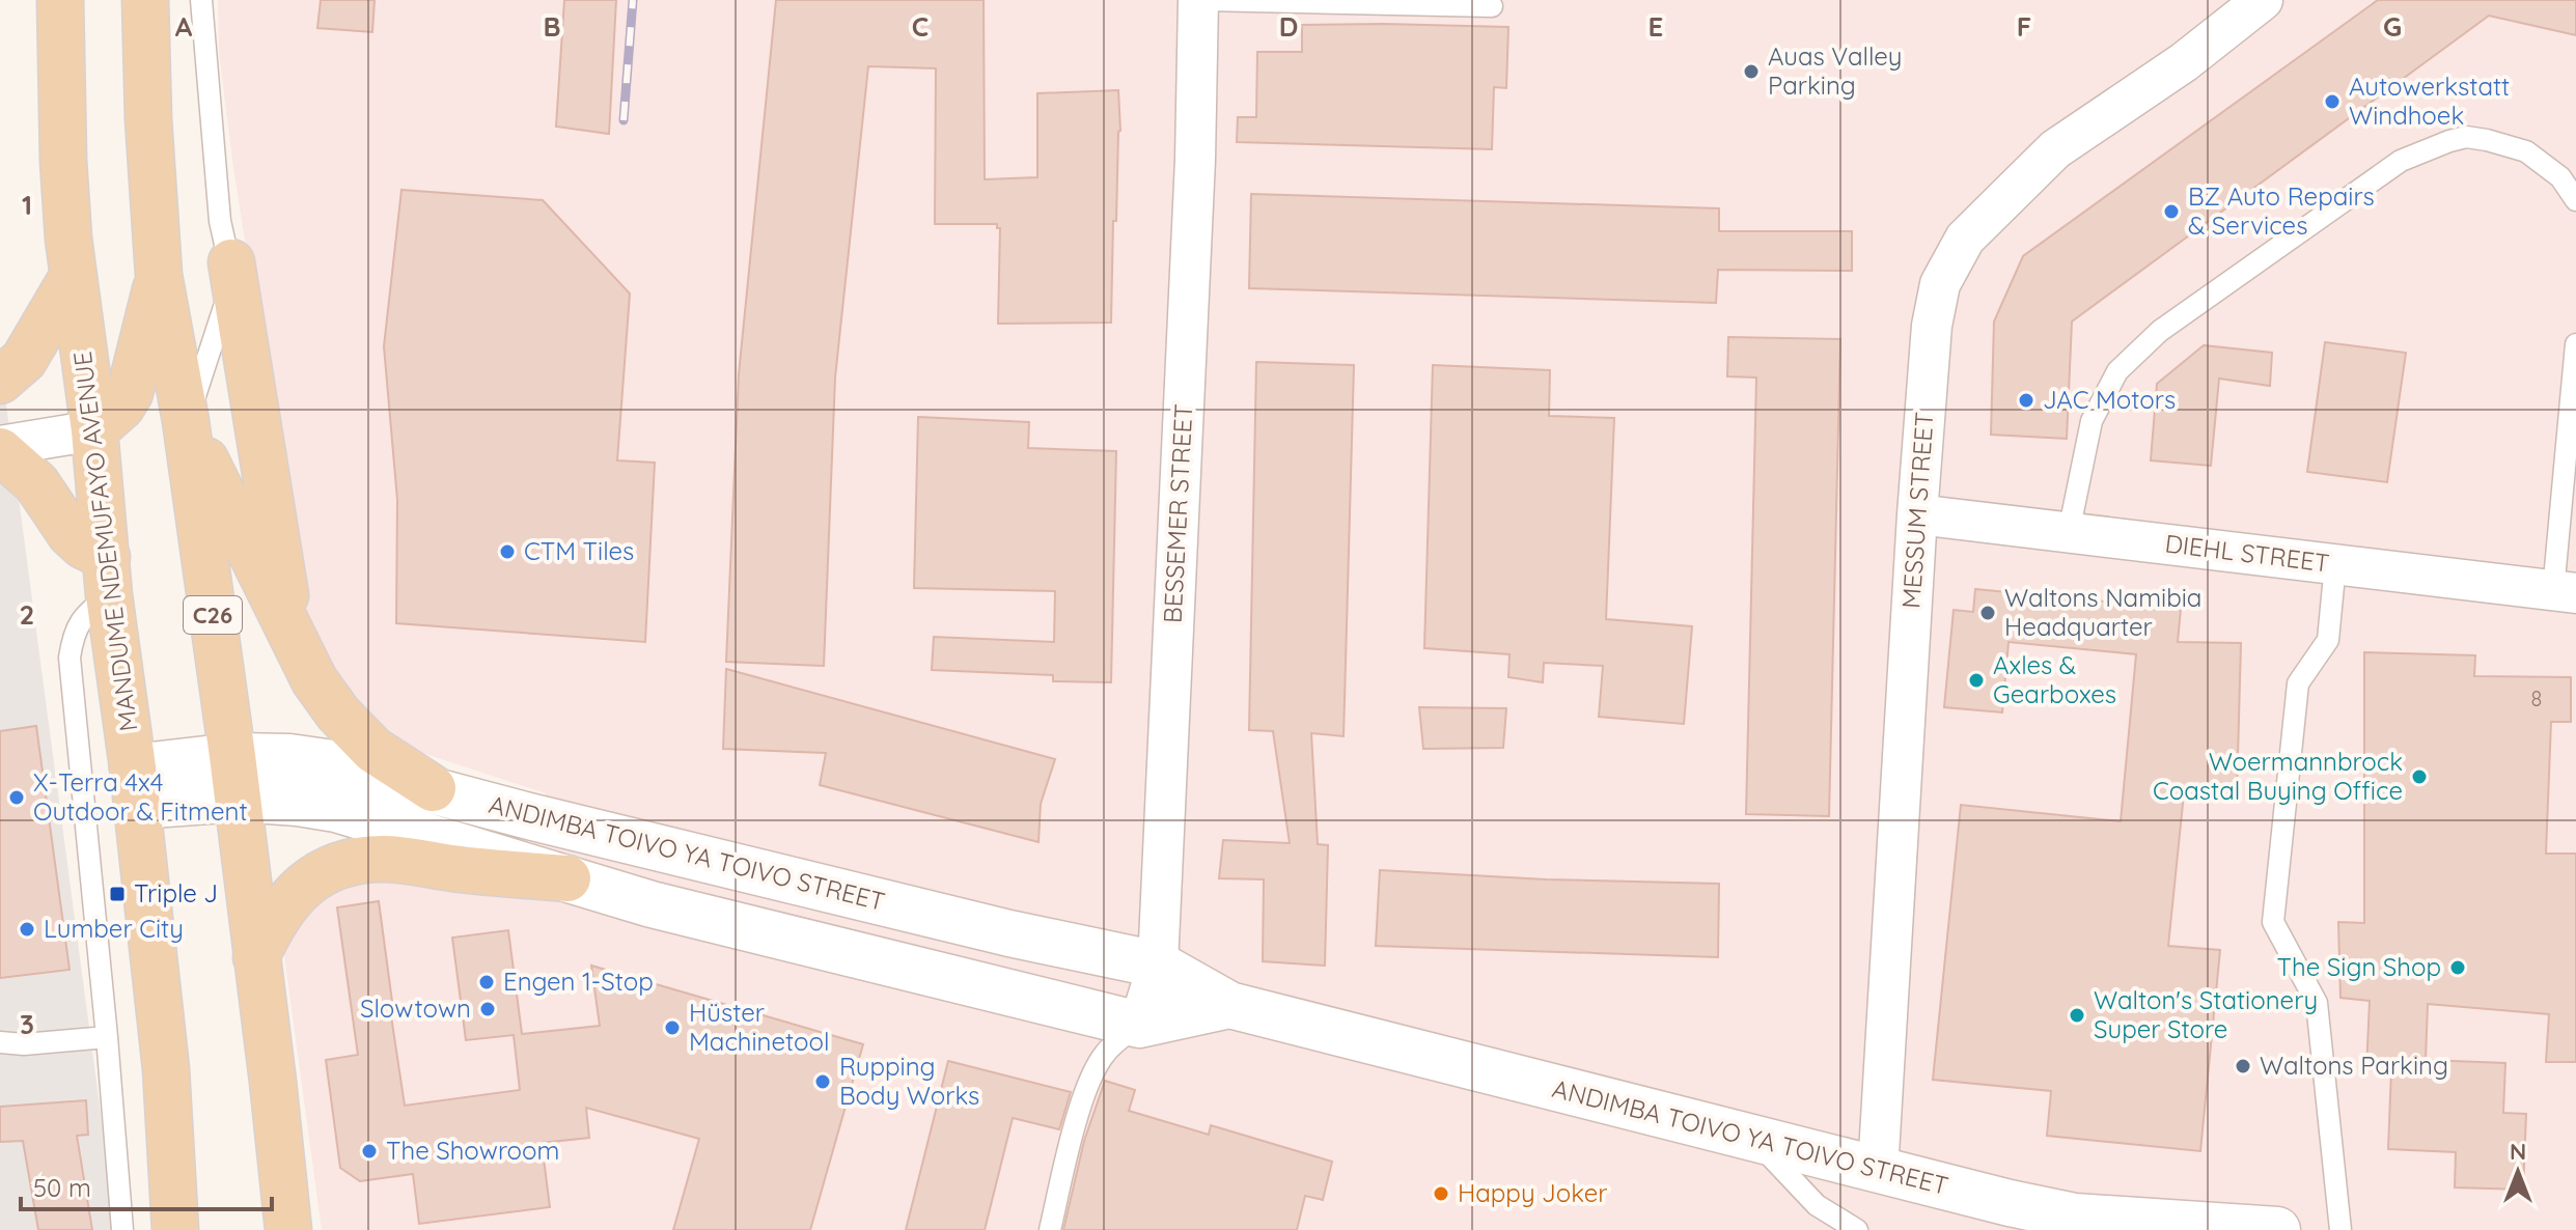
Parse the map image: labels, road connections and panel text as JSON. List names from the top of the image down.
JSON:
{
  "streets": {
    "main road": ["MANDUME NDEMUFAYO AVENUE", "C26"],
    "street": [
      "MESSUM STREET",
      "BESSEMER STREET",
      "DIEHL STREET",
      "ANDIMBA TOIVO YA TOIVO STREET"
    ]
  },
  "crossings": [
    ["MESSUM STREET", "DIEHL STREET"],
    ["MESSUM STREET", "ANDIMBA TOIVO YA TOIVO STREET"],
    ["BESSEMER STREET", "ANDIMBA TOIVO YA TOIVO STREET"],
    ["MANDUME NDEMUFAYO AVENUE", "ANDIMBA TOIVO YA TOIVO STREET"],
    ["C26", "ANDIMBA TOIVO YA TOIVO STREET"]
  ],
  "places": {
    "other": [
      "Auas Valley Parking",
      "Autowerkstatt Windhoek",
      "BZ Auto Repairs & Services",
      "JAC Motors",
      "CTM Tiles",
      "Waltons Namibia Headquarter",
      "Axles & Gearboxes",
      "Woermannbrock Coastal Buying Office",
      "X-Terra 4x4 Outdoor & Fitment",
      "Lumber City",
      "The Sign Shop",
      "Engen 1-Stop",
      "Slowtown",
      "Walton's Stationery Super Store",
      "Hüster Machinetool",
      "Waltons Parking",
      "Rupping Body Works",
      "The Showroom",
      "Happy Joker"
    ],
    "transit": ["Triple J"]
  },
  "house_numbers": ["8"],
  "scale_bar": "50 m",
  "north": "top",
  "grid": {
    "columns": [
      "A",
      "B",
      "C",
      "D",
      "E",
      "F",
      "G"
    ],
    "rows": ["1", "2", "3"]
  }
}
